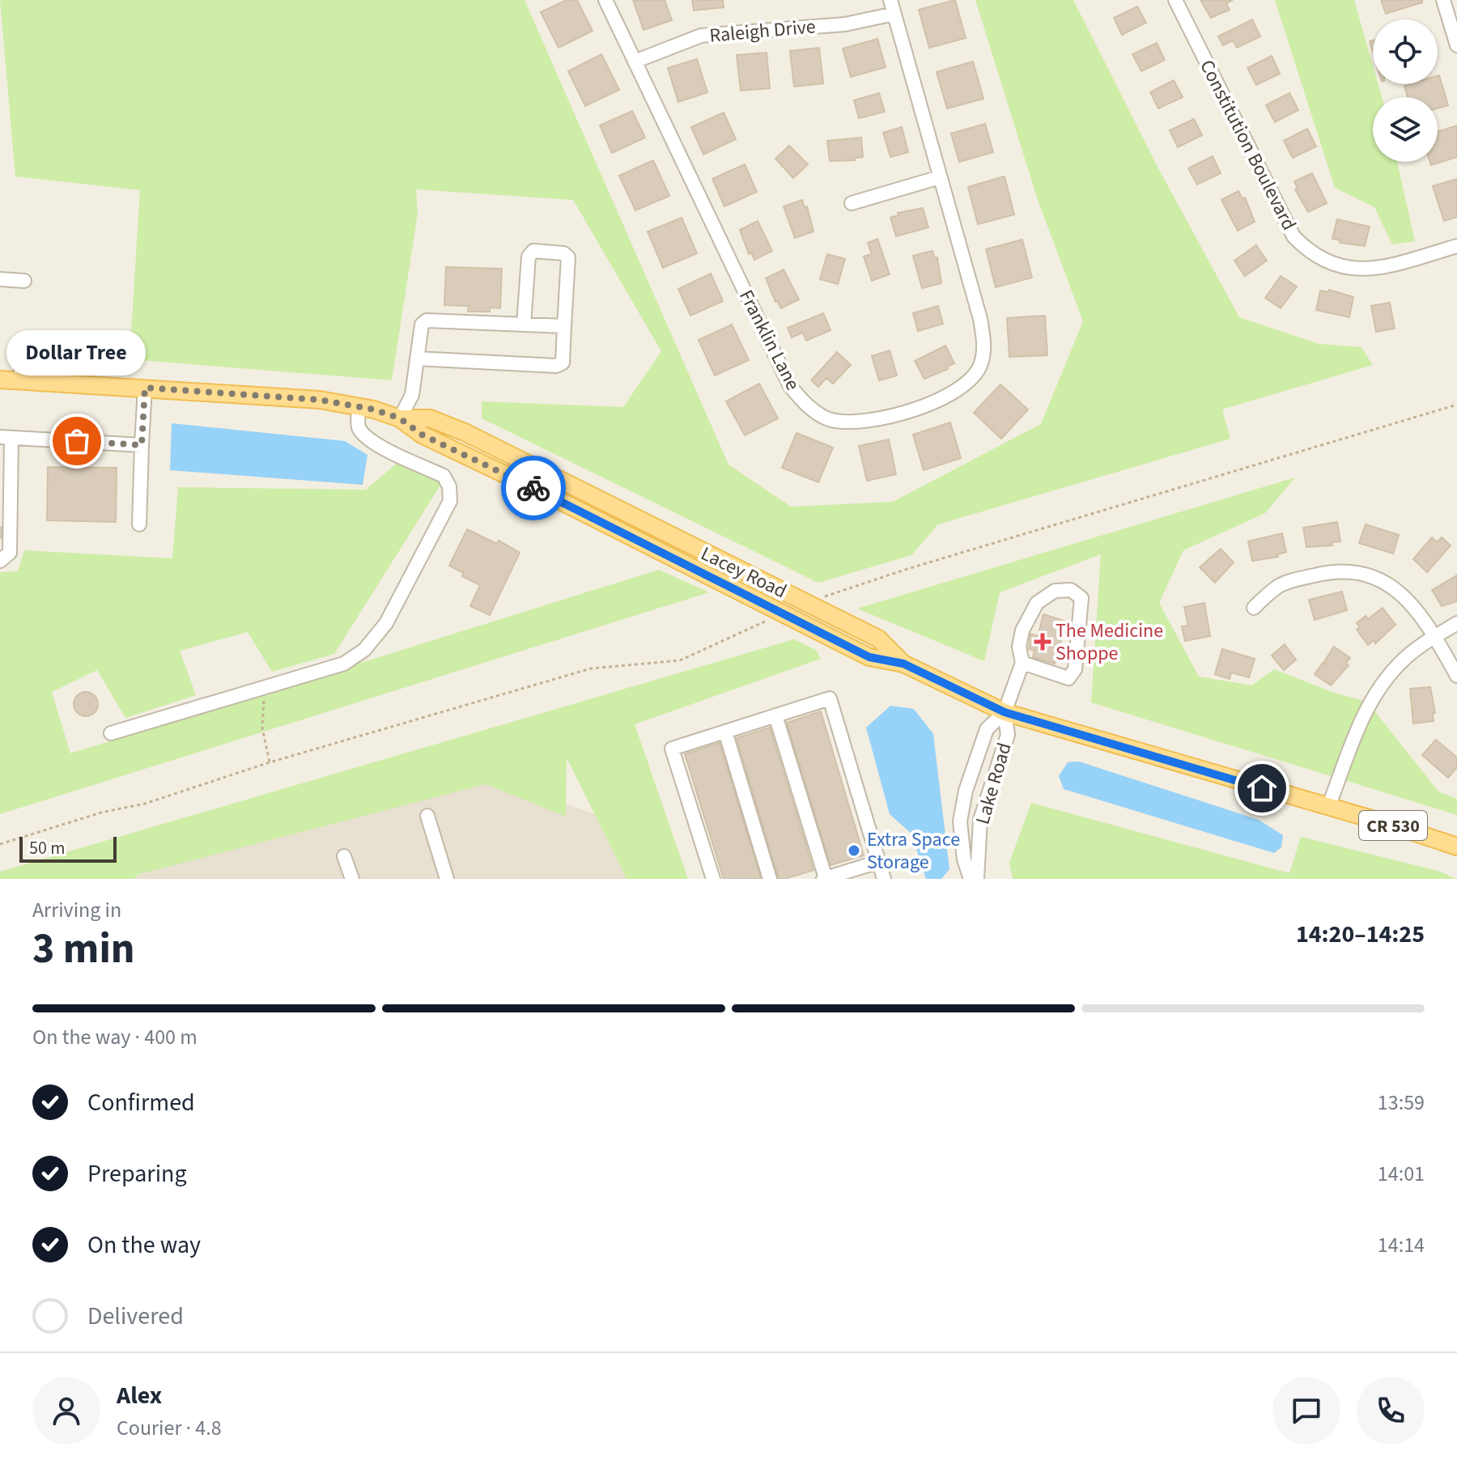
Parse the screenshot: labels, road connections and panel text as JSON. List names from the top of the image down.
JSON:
{
  "streets": {
    "main road": ["Lacey Road", "CR 530"],
    "street": [
      "Raleigh Drive",
      "Constitution Boulevard",
      "Franklin Lane",
      "Lake Road"
    ]
  },
  "crossings": [
    ["Raleigh Drive", "Franklin Lane"],
    ["Lacey Road", "Lake Road"]
  ],
  "places": {
    "other": ["Dollar Tree", "Extra Space Storage"],
    "health": ["The Medicine Shoppe"]
  },
  "scale_bar": "50 m",
  "page": {
    "bubble": "Dollar Tree",
    "scale": "50 m",
    "heading": ["3 min", "Arriving in", "14:20–14:25"],
    "panel": ["Alex", "Courier · 4.8"],
    "bar": "On the way · 400 m",
    "list": [
      ["Confirmed", "13:59"],
      ["Preparing", "14:01"],
      ["On the way", "14:14"],
      "Delivered"
    ]
  }
}
